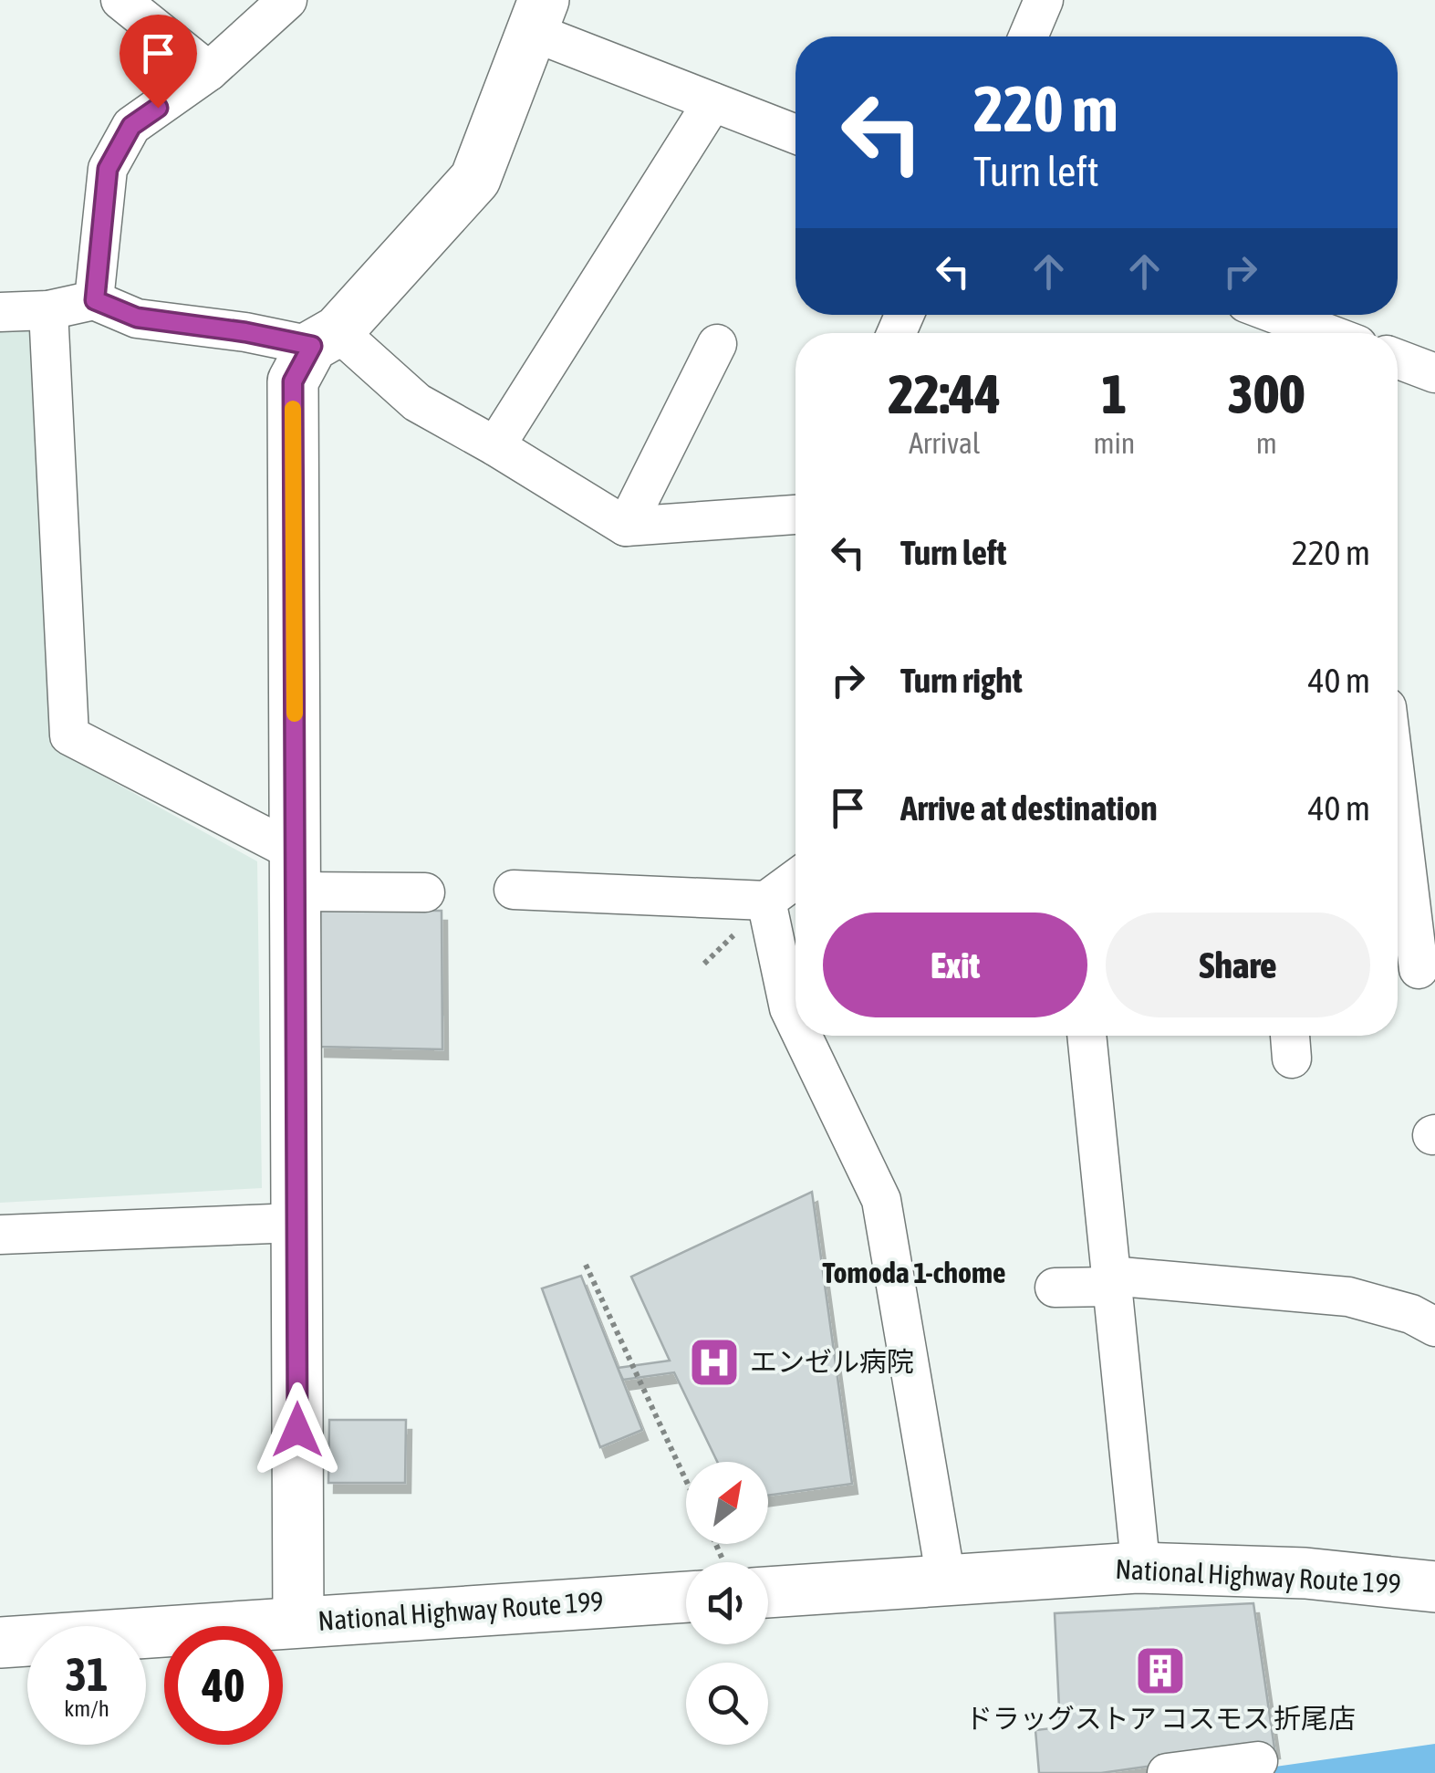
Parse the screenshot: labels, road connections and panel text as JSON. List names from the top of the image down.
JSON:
{
  "streets": {
    "main road": ["National Highway Route 199"]
  },
  "districts": ["Tomoda 1-chome"],
  "places": {
    "hospital": ["エンゼル病院"],
    "building": ["ドラッグストア コスモス 折尾店"]
  },
  "north": "top right",
  "page": {
    "turn": ["220 m", "Turn left"],
    "eta": [
      "22:44",
      "Arrival",
      "1",
      "min",
      "300",
      "m"
    ],
    "list": [
      {
        "name": "Turn left",
        "value": "220 m"
      },
      {
        "name": "Turn right",
        "value": "40 m"
      },
      {
        "name": "Arrive at destination",
        "value": "40 m"
      }
    ],
    "buttons": ["Exit", "Share"],
    "speed": "31 km/h",
    "limit": "40"
  }
}
